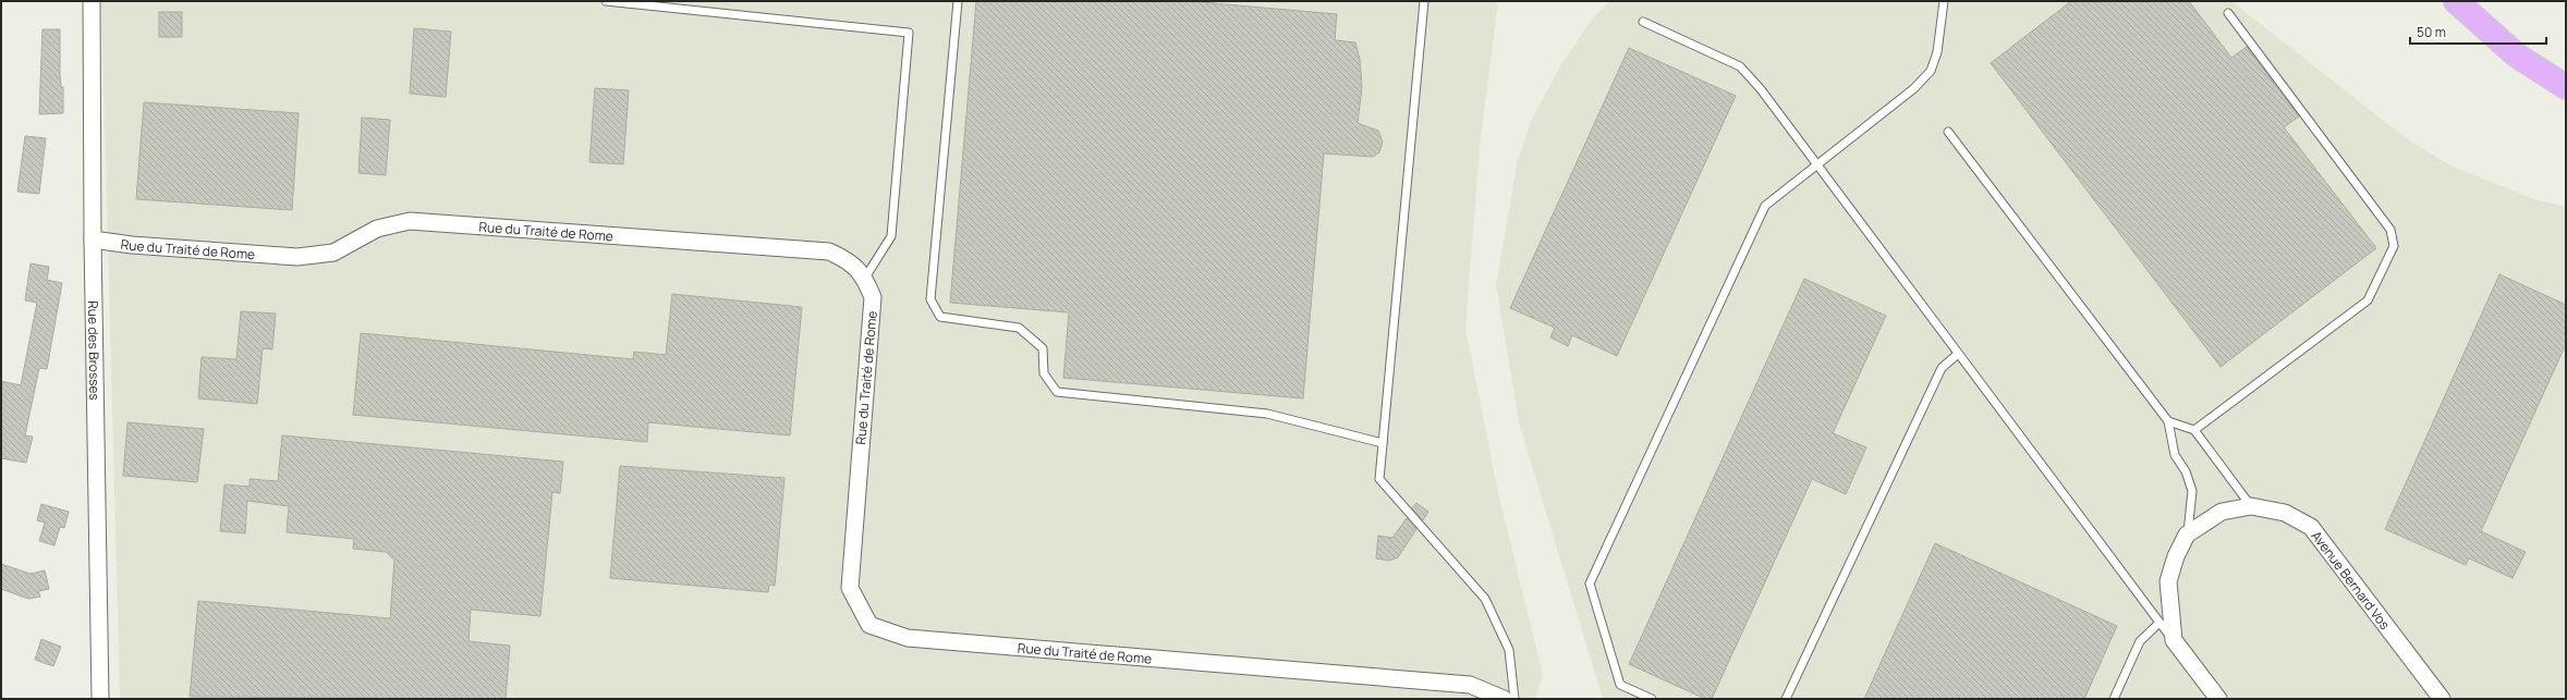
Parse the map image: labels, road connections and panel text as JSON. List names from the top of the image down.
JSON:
{
  "streets": {
    "street": ["Rue du Traité de Rome", "Rue des Brosses", "Avenue Bernard Vos"]
  },
  "crossings": [
    ["Rue du Traité de Rome", "Rue des Brosses"]
  ],
  "scale_bar": "50 m"
}
